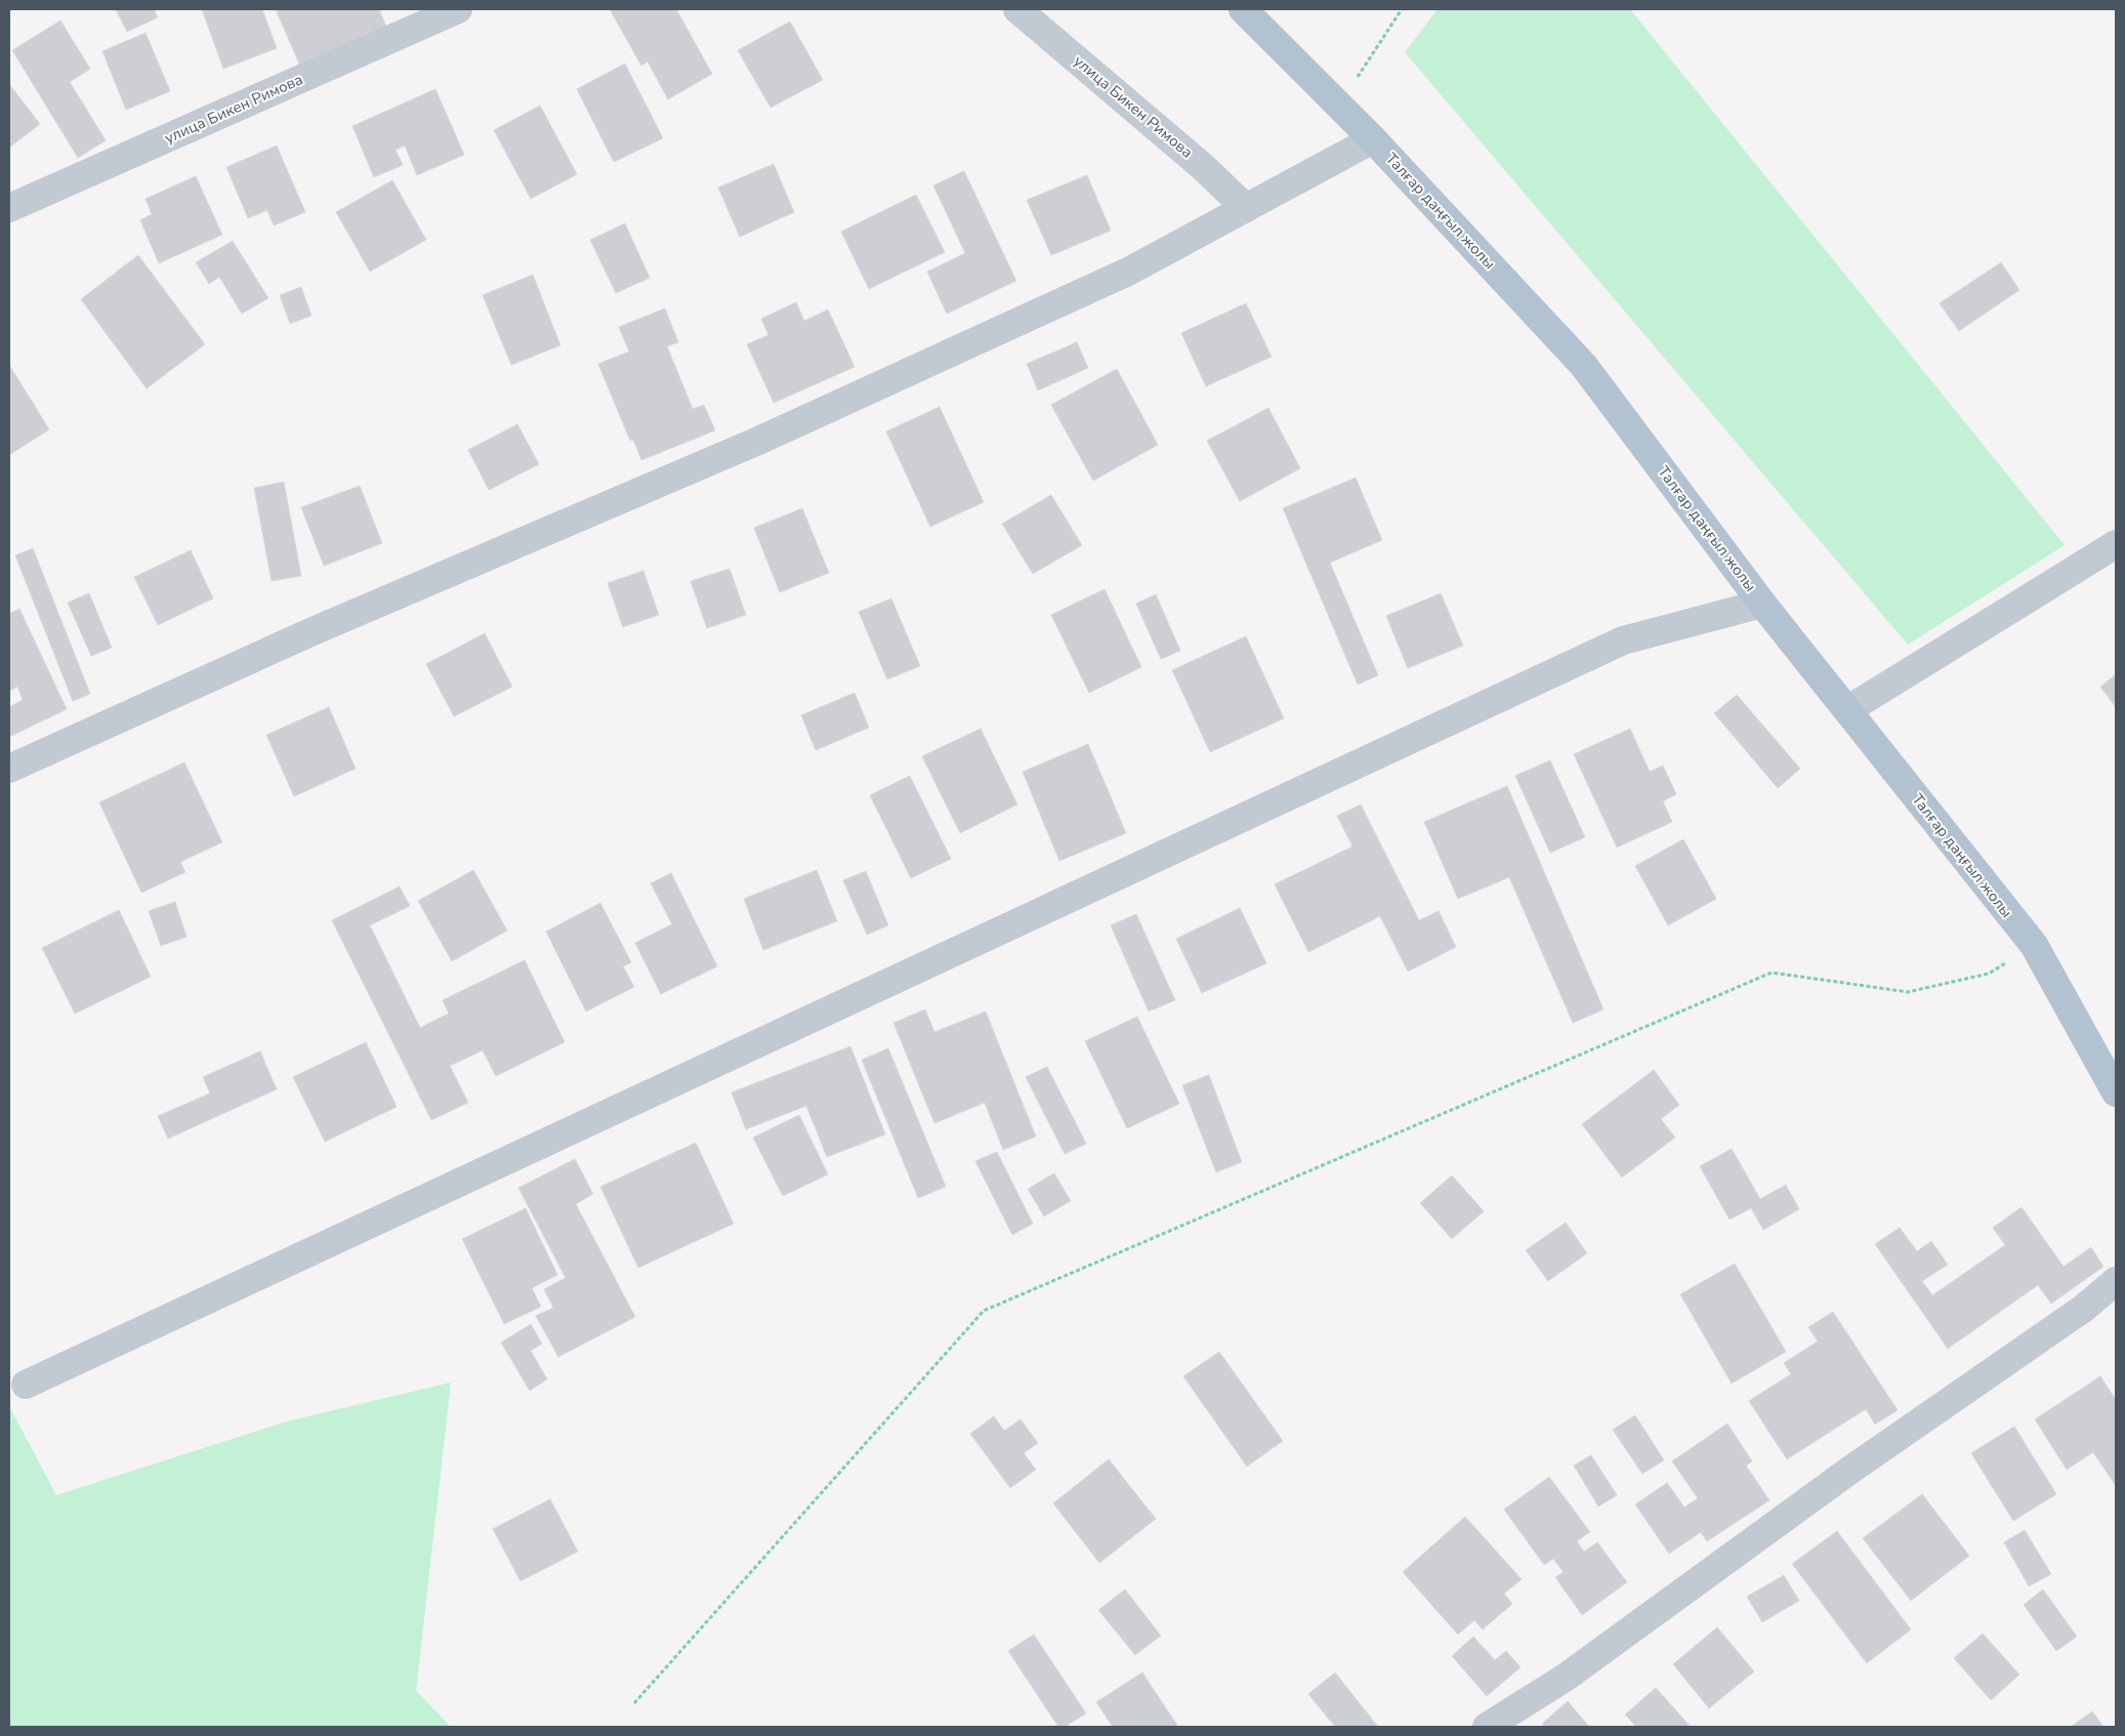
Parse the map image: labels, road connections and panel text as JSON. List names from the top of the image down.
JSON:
{
  "streets": {
    "main road": ["Талғар даңғыл жолы"],
    "street": ["улица Бикен Римова"]
  }
}
